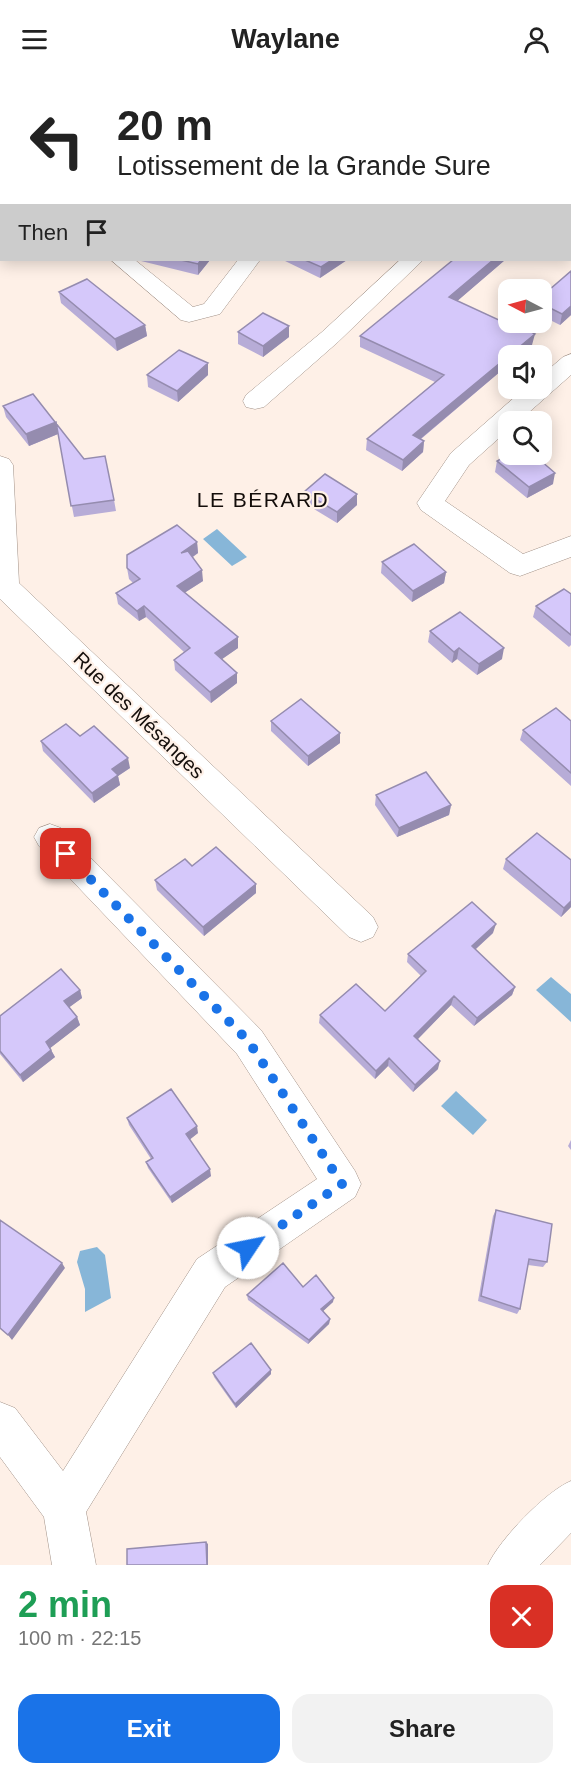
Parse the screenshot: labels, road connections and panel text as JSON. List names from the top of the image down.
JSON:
{
  "streets": {
    "street": ["Rue des Mésanges"]
  },
  "districts": ["LE BÉRARD"],
  "north": "left",
  "page": {
    "header": "Waylane",
    "turn": ["20 m", "Lotissement de la Grande Sure"],
    "then": "Then",
    "heading": ["2 min", "100 m · 22:15"],
    "buttons": ["Exit", "Share"]
  }
}
